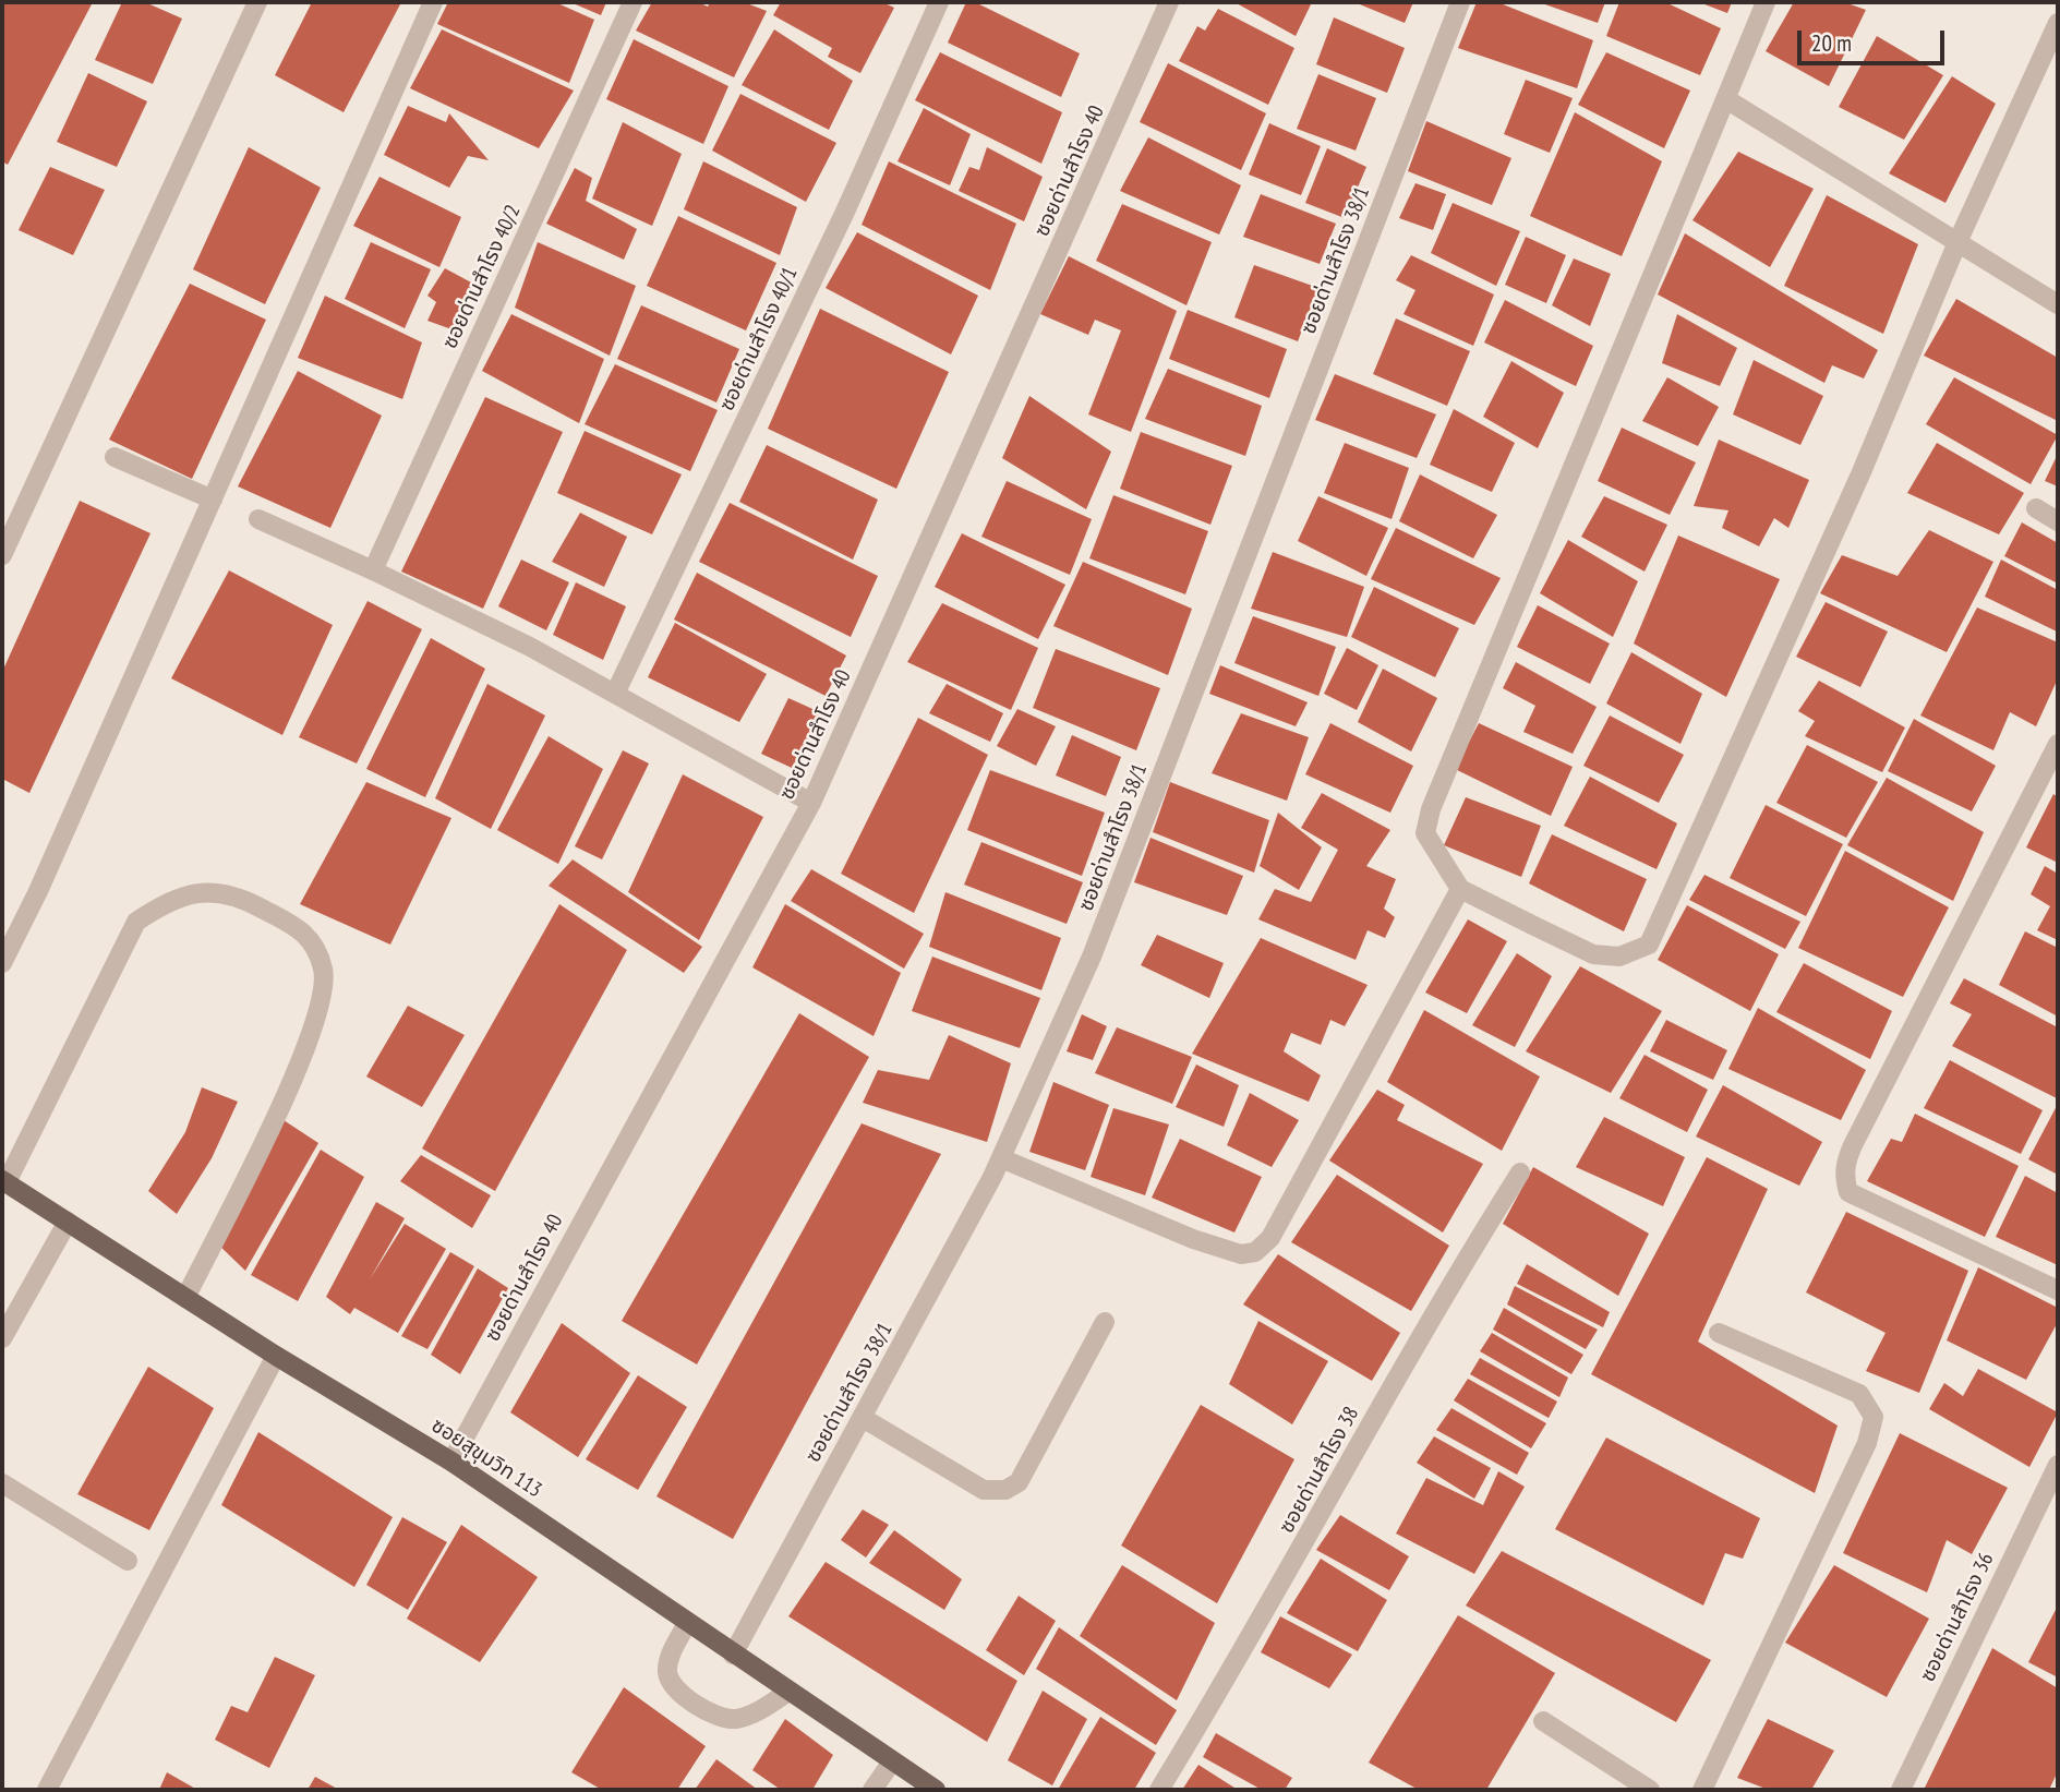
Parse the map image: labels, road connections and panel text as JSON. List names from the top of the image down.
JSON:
{
  "streets": {
    "main road": ["ซอยสุขุมวิท 113"],
    "street": [
      "ซอยด่านสำโรง 40",
      "ซอยด่านสำโรง 38/1",
      "ซอยด่านสำโรง 40/2",
      "ซอยด่านสำโรง 40/1",
      "ซอยด่านสำโรง 38",
      "ซอยด่านสำโรง 36"
    ]
  },
  "crossings": [
    ["ซอยด่านสำโรง 40", "ซอยสุขุมวิท 113"],
    ["ซอยด่านสำโรง 38/1", "ซอยสุขุมวิท 113"]
  ],
  "scale_bar": "20 m"
}
